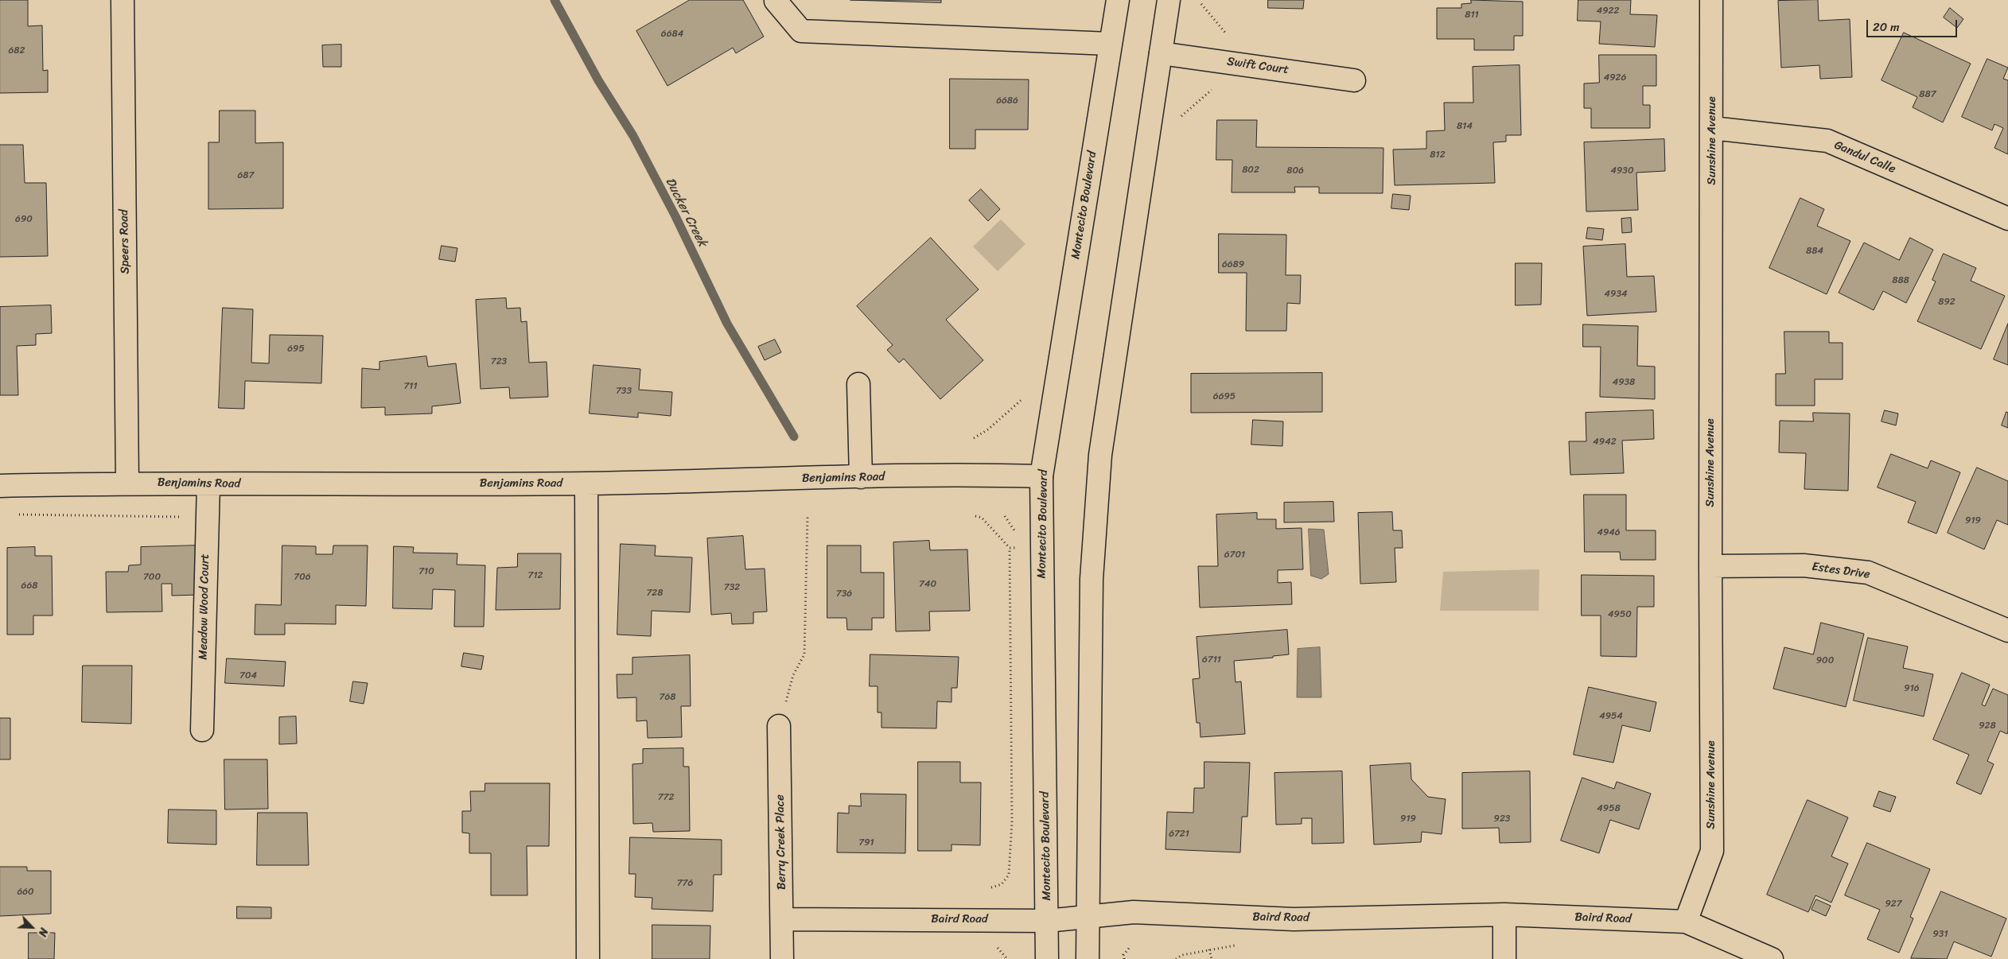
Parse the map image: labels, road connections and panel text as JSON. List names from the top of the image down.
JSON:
{
  "streets": {
    "street": [
      "Swift Court",
      "Sunshine Avenue",
      "Gandul Calle",
      "Montecito Boulevard",
      "Speers Road",
      "Benjamins Road",
      "Estes Drive",
      "Meadow Wood Court",
      "Berry Creek Place",
      "Baird Road"
    ]
  },
  "crossings": [
    ["Sunshine Avenue", "Gandul Calle"],
    ["Sunshine Avenue", "Estes Drive"],
    ["Sunshine Avenue", "Baird Road"],
    ["Montecito Boulevard", "Benjamins Road"],
    ["Montecito Boulevard", "Baird Road"],
    ["Speers Road", "Benjamins Road"],
    ["Benjamins Road", "Meadow Wood Court"],
    ["Berry Creek Place", "Baird Road"]
  ],
  "water": ["Ducker Creek"],
  "house_numbers": [
    "4922",
    "811",
    "6684",
    "682",
    "4926",
    "887",
    "6686",
    "814",
    "812",
    "802",
    "806",
    "4930",
    "687",
    "690",
    "884",
    "6689",
    "888",
    "4934",
    "892",
    "695",
    "723",
    "4938",
    "711",
    "733",
    "6695",
    "4942",
    "919",
    "4946",
    "6701",
    "710",
    "712",
    "700",
    "706",
    "740",
    "668",
    "732",
    "728",
    "736",
    "4950",
    "6711",
    "900",
    "704",
    "916",
    "768",
    "4954",
    "928",
    "772",
    "4958",
    "919",
    "923",
    "6721",
    "791",
    "776",
    "660",
    "927",
    "931"
  ],
  "scale_bar": "20 m",
  "north": "bottom right"
}
